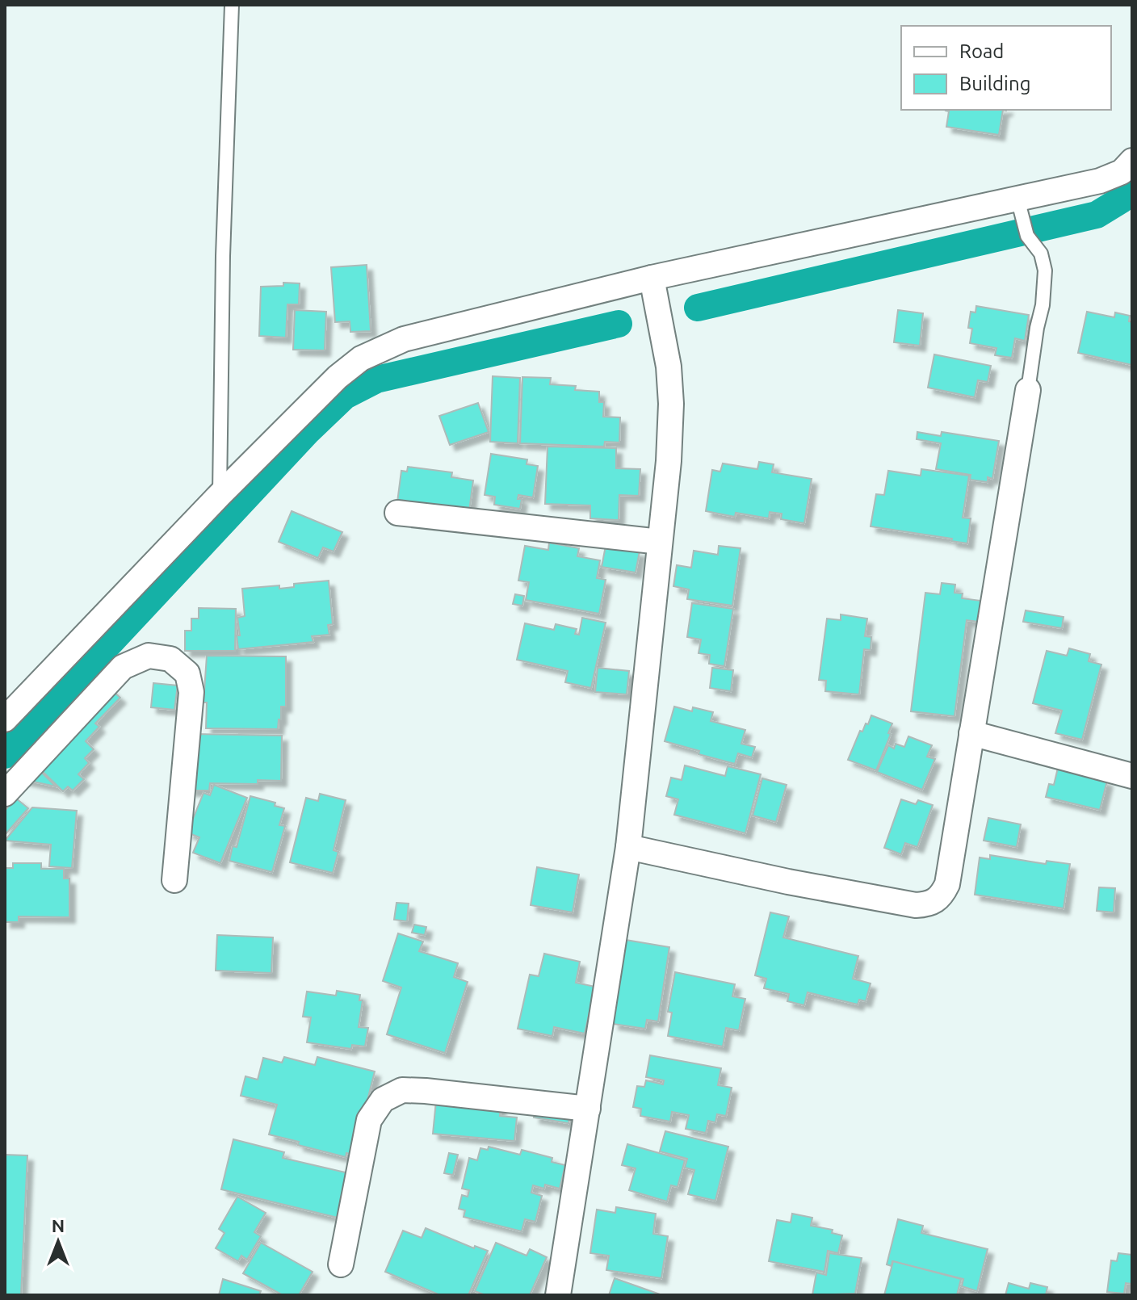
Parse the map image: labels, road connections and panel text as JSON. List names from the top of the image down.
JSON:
{
  "legend": ["Road", "Building"],
  "north": "top"
}
